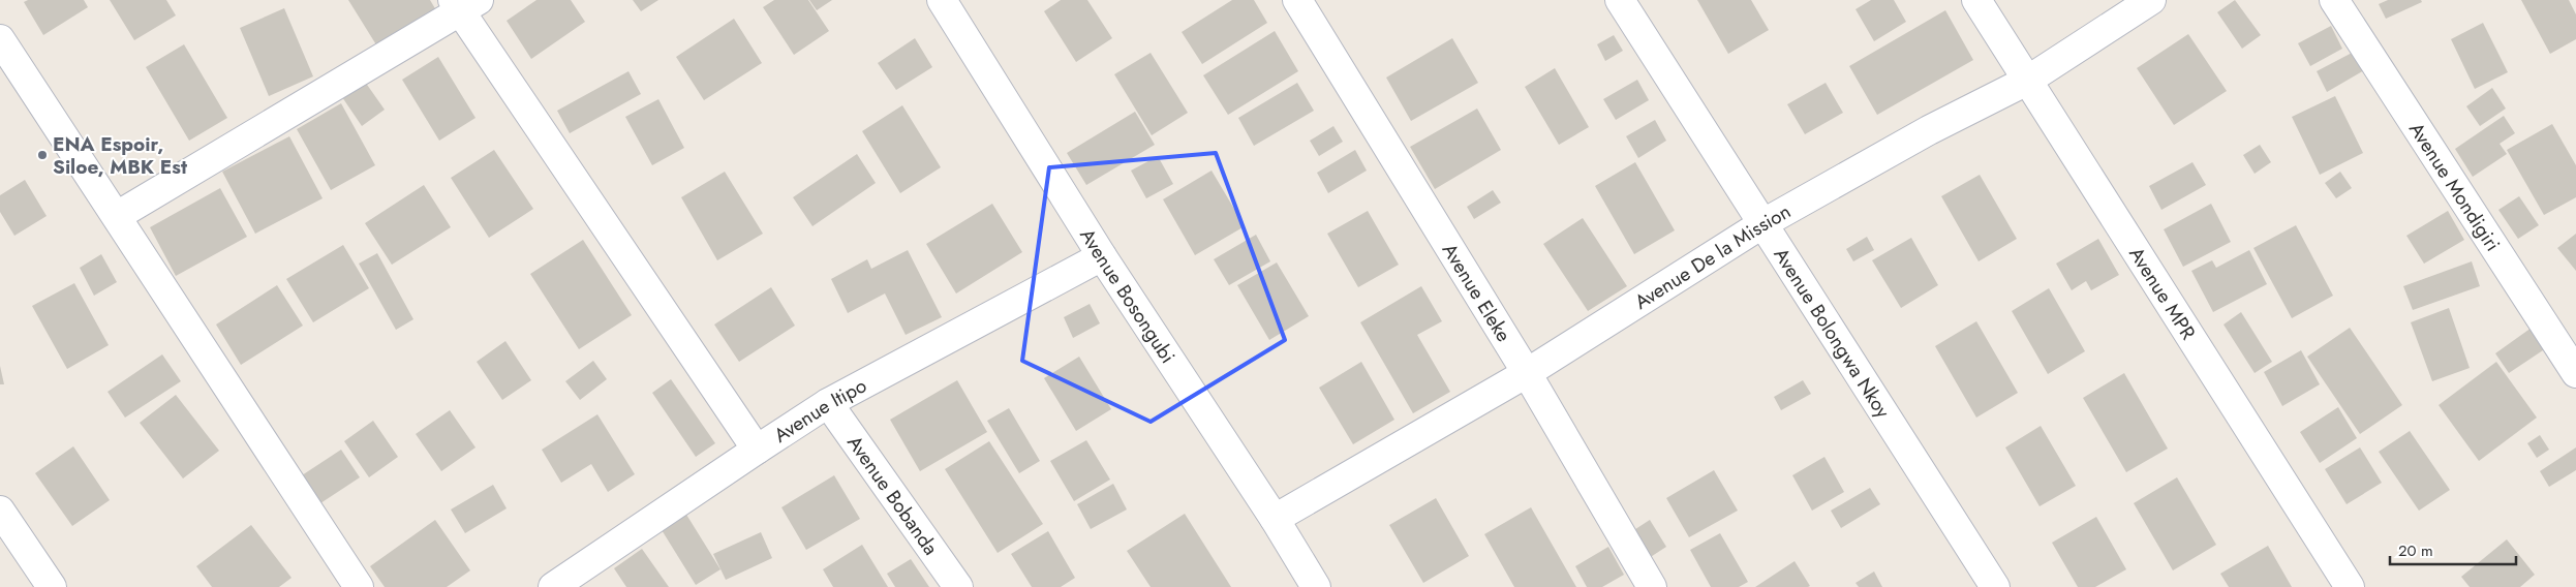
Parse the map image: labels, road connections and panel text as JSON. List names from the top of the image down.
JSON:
{
  "streets": {
    "street": [
      "Avenue Mondigiri",
      "Avenue De la Mission",
      "Avenue Eleke",
      "Avenue MPR",
      "Avenue Bosongubi",
      "Avenue Bolongwa Nkoy",
      "Avenue Itipo",
      "Avenue Bobanda"
    ]
  },
  "crossings": [
    ["Avenue De la Mission", "Avenue Eleke"],
    ["Avenue De la Mission", "Avenue MPR"],
    ["Avenue De la Mission", "Avenue Bosongubi"],
    ["Avenue De la Mission", "Avenue Bolongwa Nkoy"],
    ["Avenue Bosongubi", "Avenue Itipo"],
    ["Avenue Itipo", "Avenue Bobanda"]
  ],
  "places": ["ENA Espoir, Siloe, MBK Est"],
  "scale_bar": "20 m"
}
